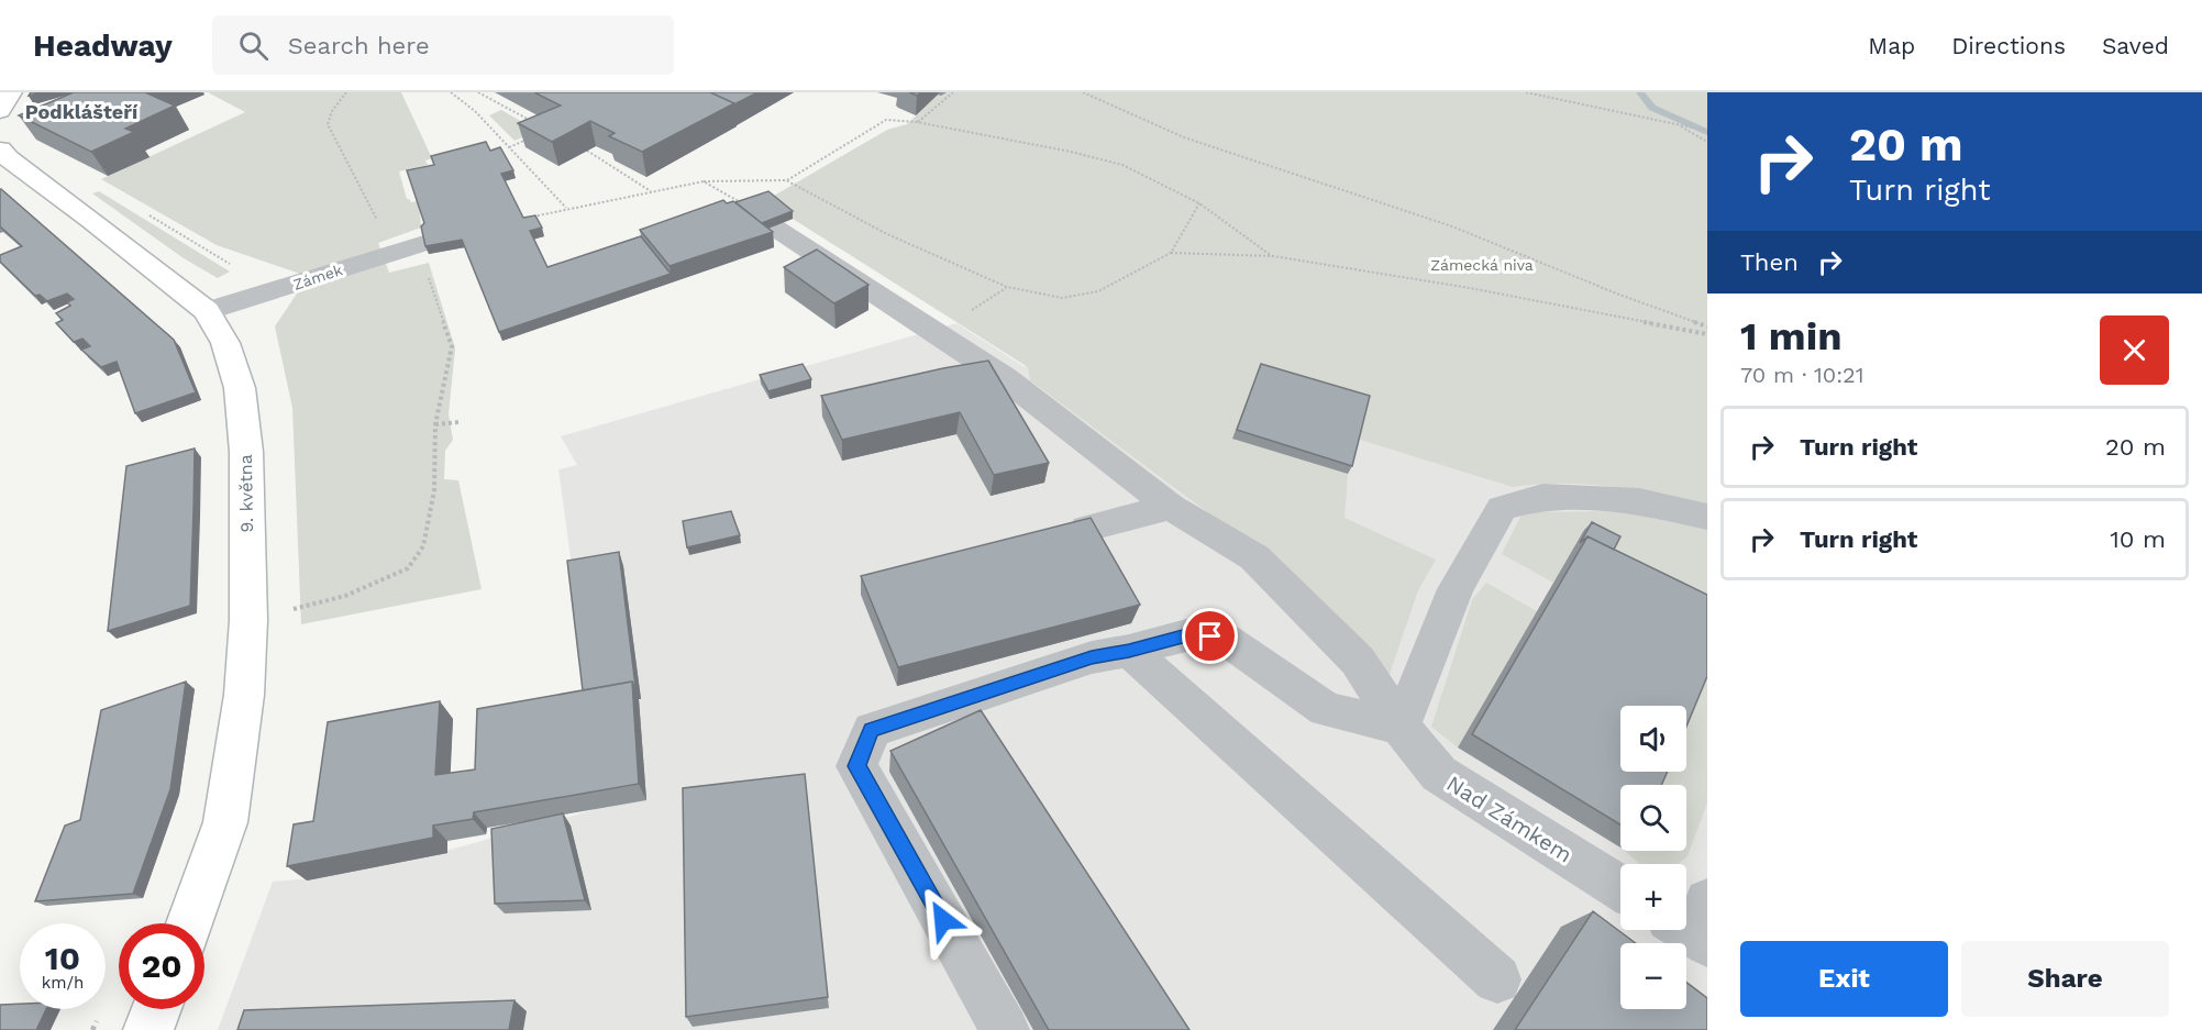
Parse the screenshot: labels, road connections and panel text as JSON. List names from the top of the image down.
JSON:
{
  "streets": {
    "main road": ["9. května"],
    "street": ["Zámek", "Nad Zámkem"]
  },
  "crossings": [
    ["Zámek", "9. května"]
  ],
  "districts": ["Podklášteří"],
  "parks": ["Zámecká niva"],
  "page": {
    "header": "Headway",
    "search": "Search here",
    "nav": ["Map", "Directions", "Saved"],
    "turn": ["20 m", "Turn right"],
    "then": "Then",
    "heading": ["1 min", "70 m · 10:21"],
    "list": [
      {
        "name": "Turn right",
        "value": "20 m"
      },
      {
        "name": "Turn right",
        "value": "10 m"
      }
    ],
    "map_buttons": ["+", "−"],
    "speed": "10 km/h",
    "limit": "20",
    "buttons": ["Exit", "Share"]
  }
}
